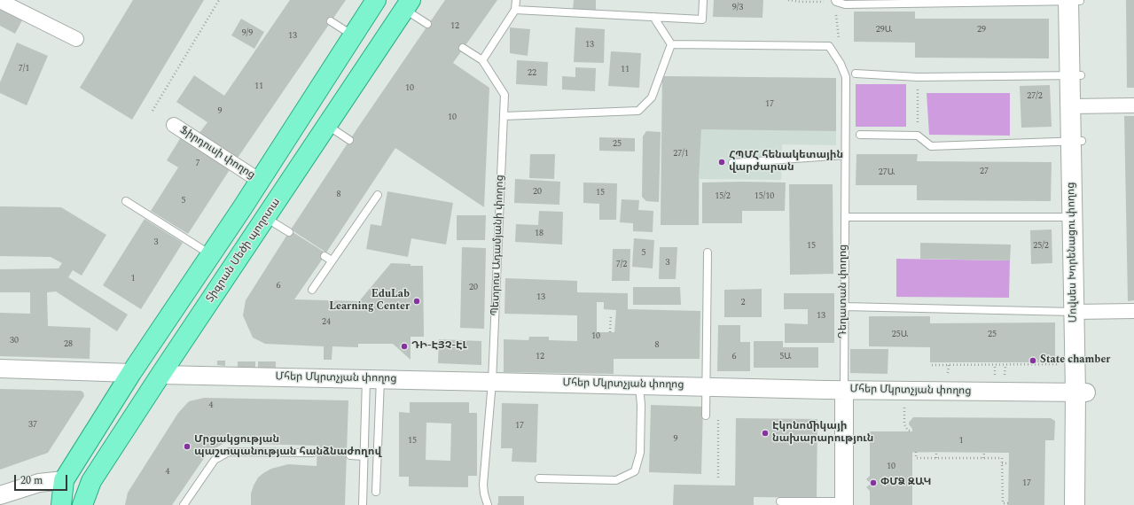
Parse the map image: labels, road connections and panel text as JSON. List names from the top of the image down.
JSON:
{
  "streets": {
    "main road": ["Տիգրան Մեծի պողոտա", "Մովսես Խորենացու փողոց"],
    "street": ["Ֆիրդուսի փողոց", "Դեղատան փողոց", "Մհեր Մկրտչյան փողոց"],
    "lane": ["Պետրոս Ադամյանի փողոց"]
  },
  "crossings": [
    ["Պետրոս Ադամյանի փողոց", "Մհեր Մկրտչյան փողոց"],
    ["Տիգրան Մեծի պողոտա", "Մհեր Մկրտչյան փողոց"],
    ["Մովսես Խորենացու փողոց", "Մհեր Մկրտչյան փողոց"],
    ["Դեղատան փողոց", "Մհեր Մկրտչյան փողոց"]
  ],
  "places": [
    "ՀՊՄՀ հենակետային վարժարան",
    "EduLab Learning Center",
    "ԴԻ-ԷՅՉ-ԷԼ",
    "State chamber",
    "Էկոնոմիկայի նախարարություն",
    "Մրցակցության պաշտպանության հանձնաժողով",
    "ՓՄՁ ԶԱԿ"
  ],
  "house_numbers": [
    "9/3",
    "12",
    "29Ա",
    "29",
    "9/9",
    "13",
    "13",
    "7/1",
    "11",
    "22",
    "11",
    "10",
    "27/2",
    "17",
    "9",
    "10",
    "25",
    "27/1",
    "7",
    "27",
    "27Ա",
    "20",
    "15",
    "8",
    "15/2",
    "15/10",
    "5",
    "18",
    "3",
    "15",
    "25/2",
    "5",
    "3",
    "7/2",
    "1",
    "6",
    "20",
    "13",
    "2",
    "13",
    "24",
    "25Ա",
    "25",
    "10",
    "30",
    "28",
    "8",
    "12",
    "6",
    "5Ա",
    "4",
    "37",
    "17",
    "9",
    "15",
    "1",
    "10",
    "4",
    "17"
  ],
  "scale_bar": "20 m"
}
